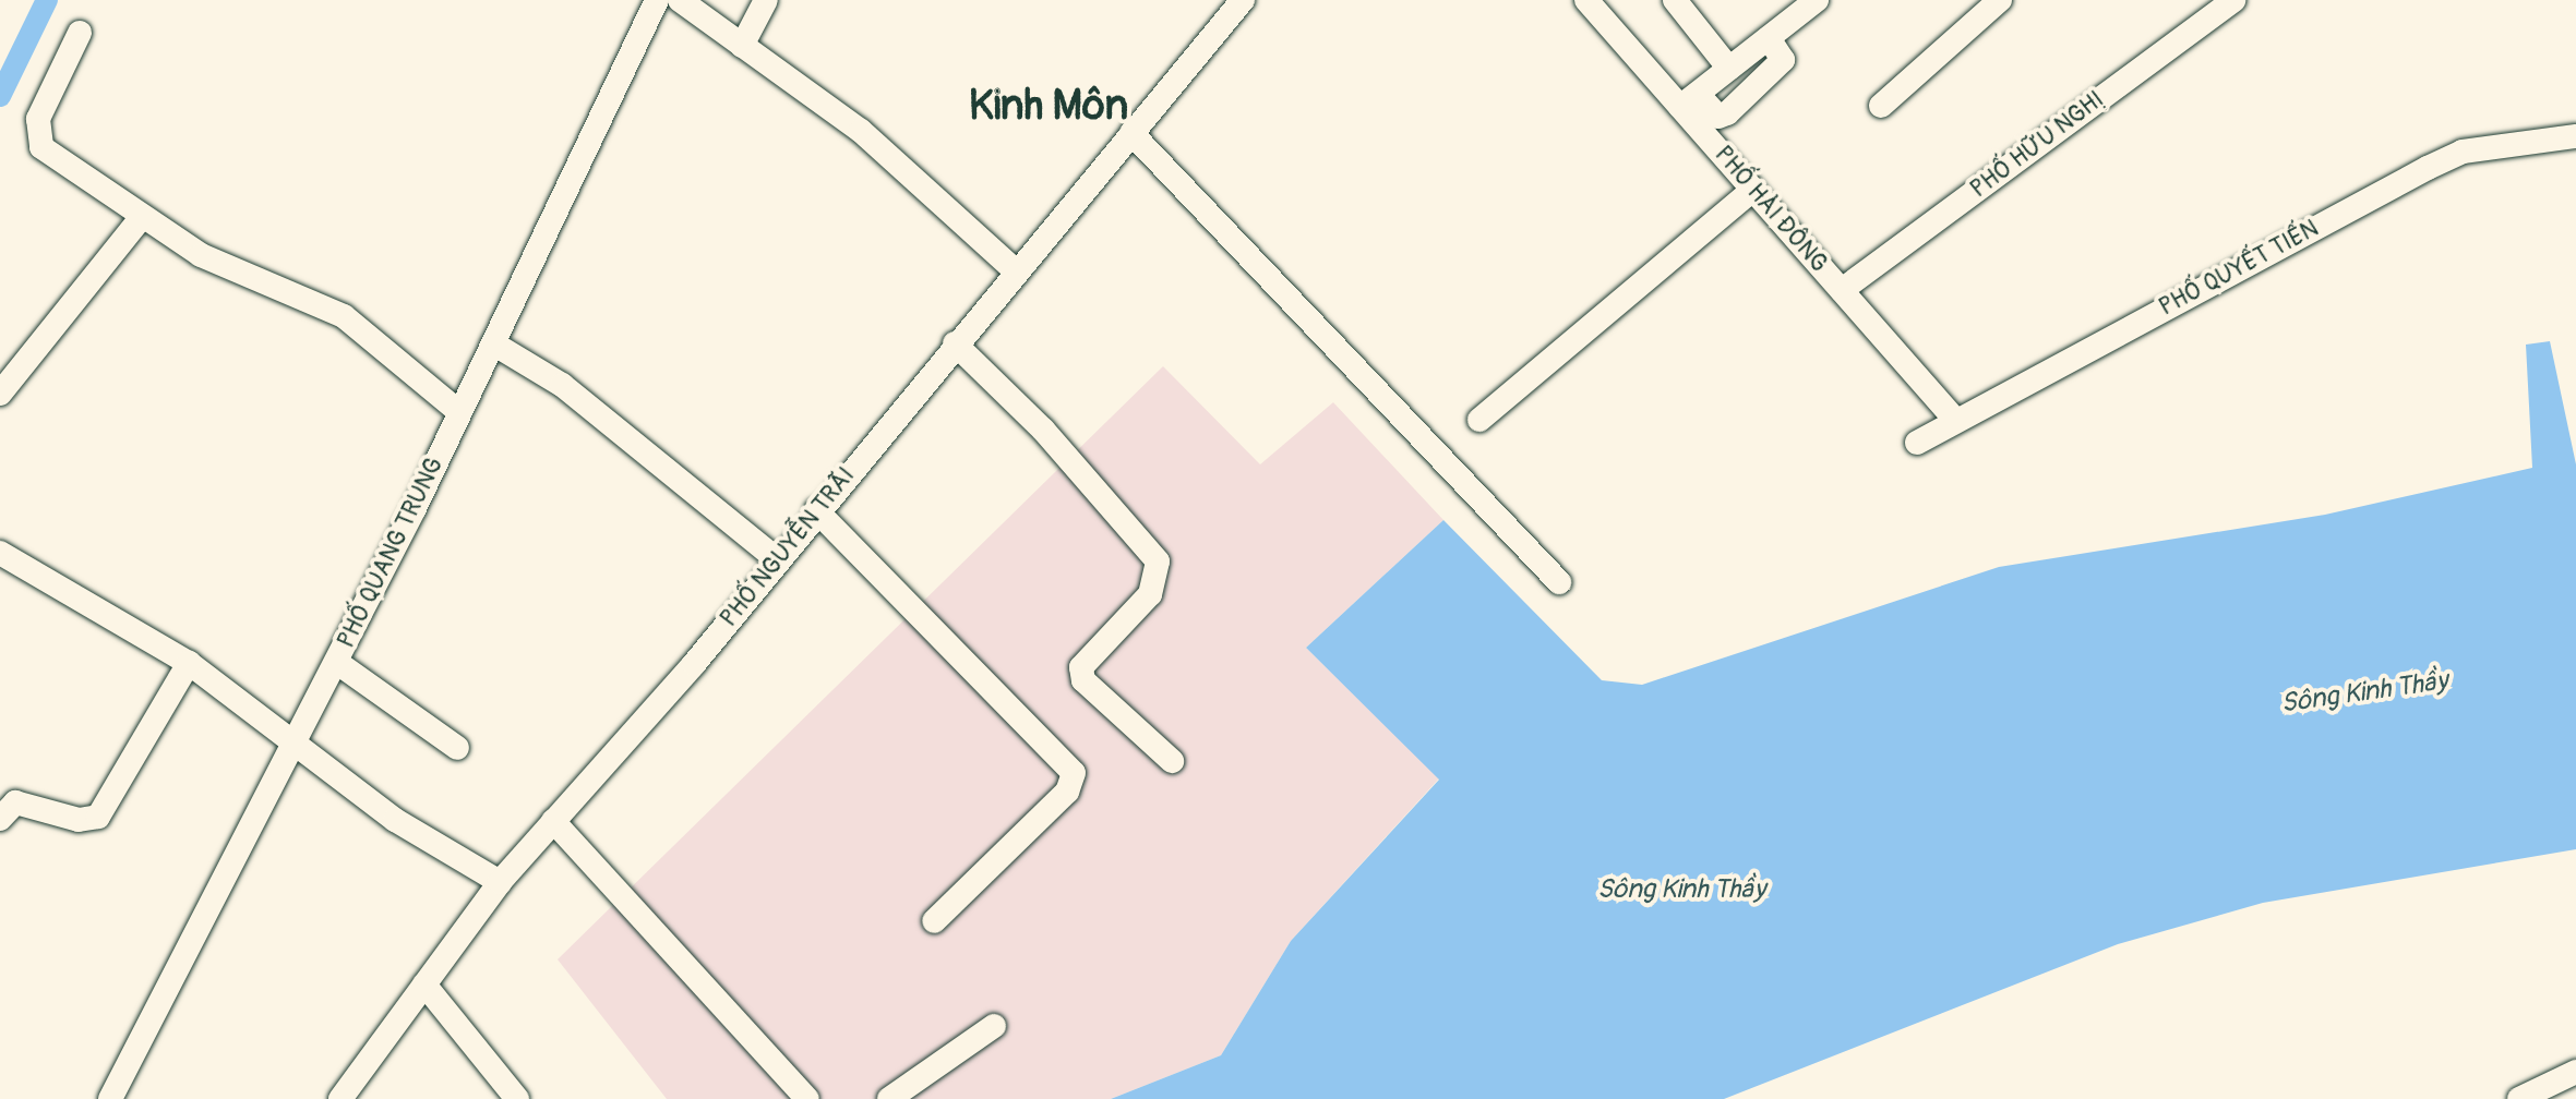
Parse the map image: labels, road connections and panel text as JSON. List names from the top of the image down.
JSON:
{
  "streets": {
    "street": [
      "PHỐ HỮU NGHỊ",
      "PHỐ HẢI ĐÔNG",
      "PHỐ QUYẾT TIẾN",
      "PHỐ NGUYỄN TRÃI",
      "PHỐ QUANG TRUNG"
    ]
  },
  "crossings": [
    ["PHỐ HỮU NGHỊ", "PHỐ HẢI ĐÔNG"],
    ["PHỐ HẢI ĐÔNG", "PHỐ QUYẾT TIẾN"]
  ],
  "districts": ["Kinh Môn"],
  "water": ["Sông Kinh Thầy"]
}
